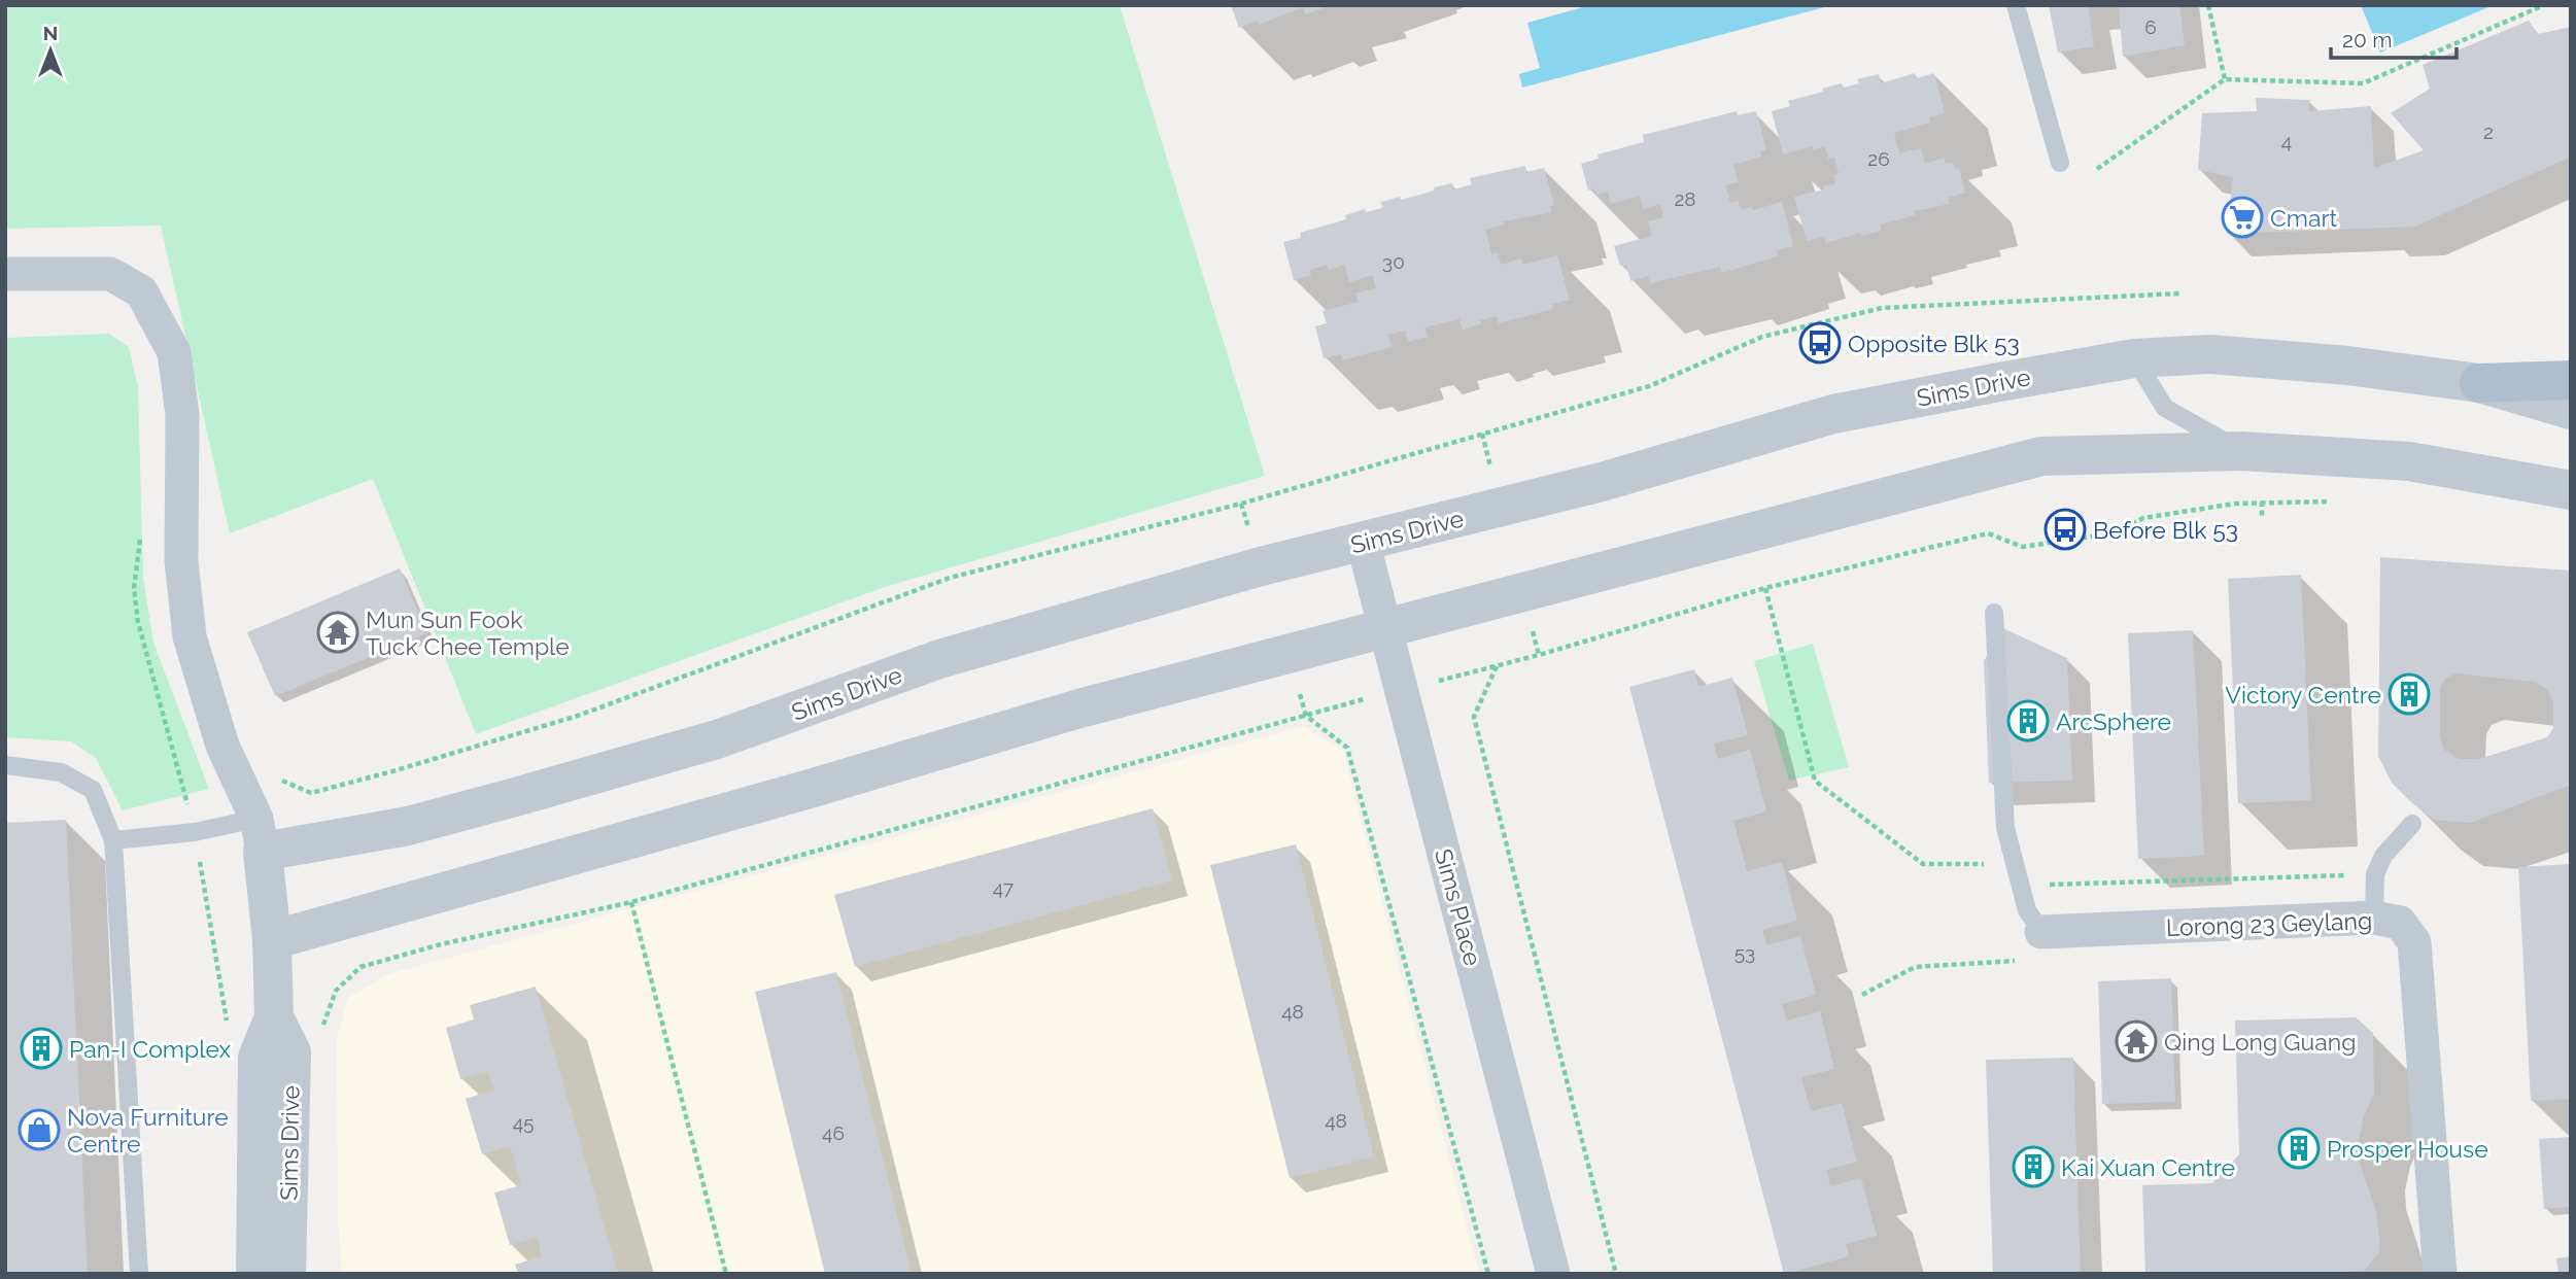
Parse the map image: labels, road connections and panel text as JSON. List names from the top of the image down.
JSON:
{
  "streets": {
    "street": ["Sims Drive", "Sims Place", "Lorong 23 Geylang"]
  },
  "crossings": [
    ["Sims Drive", "Sims Place"]
  ],
  "places": {
    "supermarket": ["Cmart"],
    "bus stop": ["Opposite Blk 53", "Before Blk 53"],
    "temple": ["Mun Sun Fook Tuck Chee Temple", "Qing Long Guang"],
    "building": [
      "Victory Centre",
      "ArcSphere",
      "Pan-I Complex",
      "Prosper House",
      "Kai Xuan Centre"
    ],
    "shop": ["Nova Furniture Centre"]
  },
  "house_numbers": [
    "6",
    "2",
    "4",
    "26",
    "28",
    "30",
    "47",
    "53",
    "48",
    "48",
    "45",
    "46"
  ],
  "scale_bar": "20 m",
  "north": "top"
}
